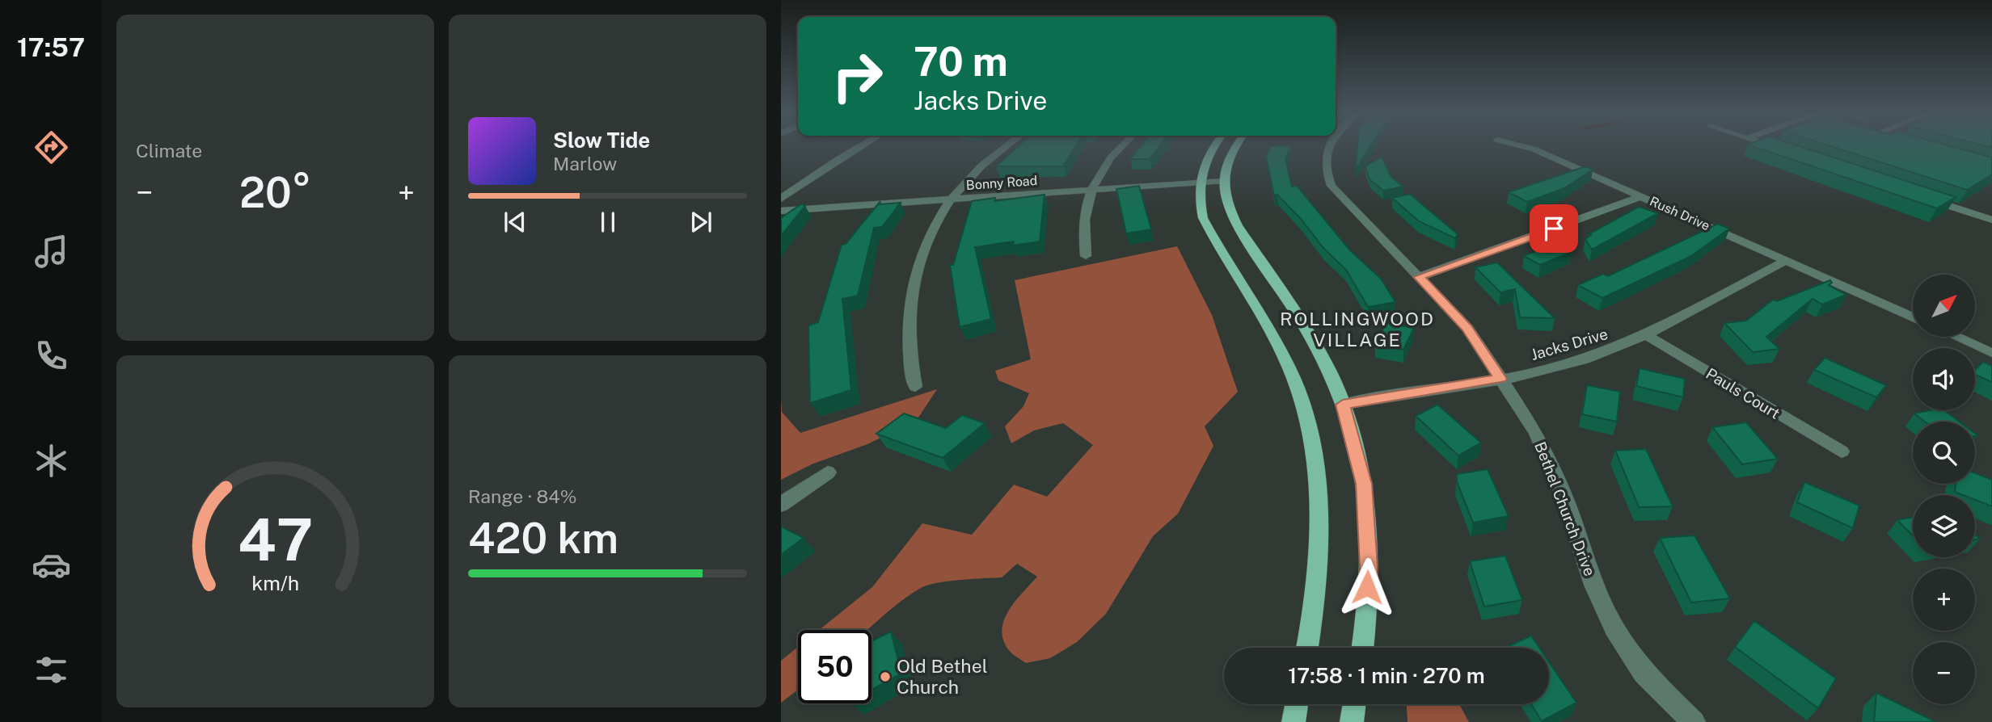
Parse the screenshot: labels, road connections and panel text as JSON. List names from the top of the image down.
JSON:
{
  "streets": {
    "street": [
      "Bonny Road",
      "Rush Drive",
      "Jacks Drive",
      "Pauls Court",
      "Bethel Church Drive"
    ]
  },
  "crossings": [
    ["Rush Drive", "Jacks Drive"],
    ["Jacks Drive", "Pauls Court"],
    ["Jacks Drive", "Bethel Church Drive"]
  ],
  "districts": ["ROLLINGWOOD VILLAGE"],
  "places": ["Old Bethel Church"],
  "north": "top right",
  "page": {
    "tabs": "17:57",
    "tile": [
      "Climate",
      ["Range · 84%", "420 km"]
    ],
    "turn": ["70 m", "Jacks Drive"],
    "song": ["Slow Tide", "Marlow"],
    "heat": ["−", "20°", "+"],
    "map_buttons": ["+", "−"],
    "limit": "50",
    "trip": "17:58 · 1 min · 270 m",
    "gauge": ["47", "km/h"]
  }
}
